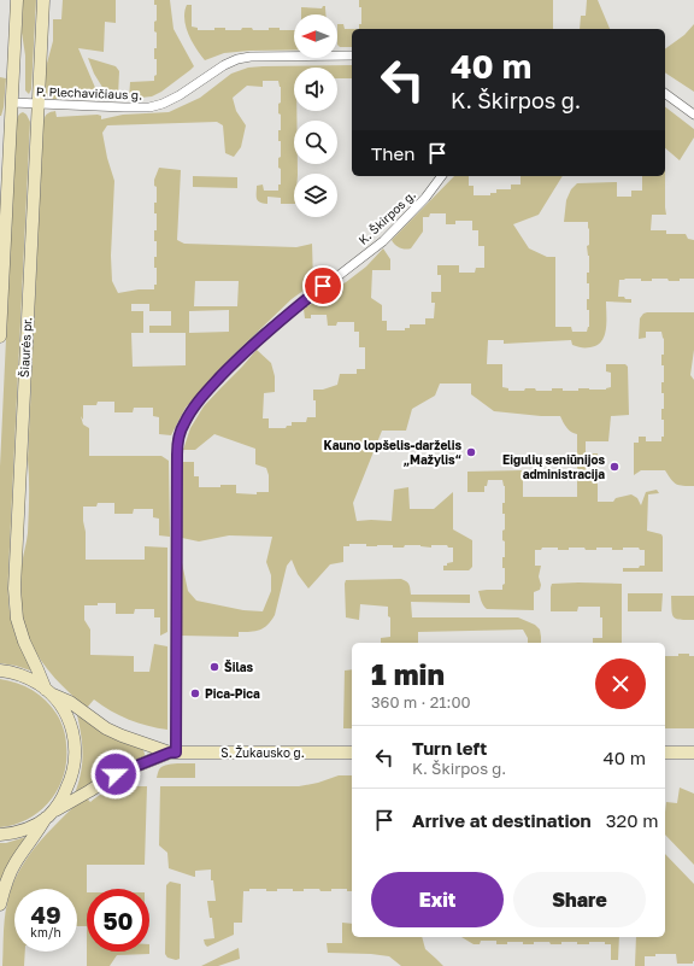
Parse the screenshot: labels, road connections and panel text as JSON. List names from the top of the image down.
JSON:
{
  "streets": {
    "main road": ["Šiaurės pr.", "S. Žukausko g."],
    "street": ["P. Plechavičiaus g.", "K. Škirpos g."]
  },
  "crossings": [
    ["P. Plechavičiaus g.", "Šiaurės pr."],
    ["K. Škirpos g.", "S. Žukausko g."],
    ["Šiaurės pr.", "S. Žukausko g."]
  ],
  "places": [
    "Kauno lopšelis-darželis „Mažylis“",
    "Eigulių seniūnijos administracija",
    "Šilas",
    "Pica-Pica"
  ],
  "north": "left",
  "page": {
    "turn": ["40 m", "K. Škirpos g."],
    "then": "Then",
    "heading": ["1 min", "360 m · 21:00"],
    "list": [
      {
        "name": "Turn left",
        "note": "K. Škirpos g.",
        "value": "40 m"
      },
      {
        "name": "Arrive at destination",
        "value": "320 m"
      }
    ],
    "buttons": ["Exit", "Share"],
    "speed": "49 km/h",
    "limit": "50"
  }
}
